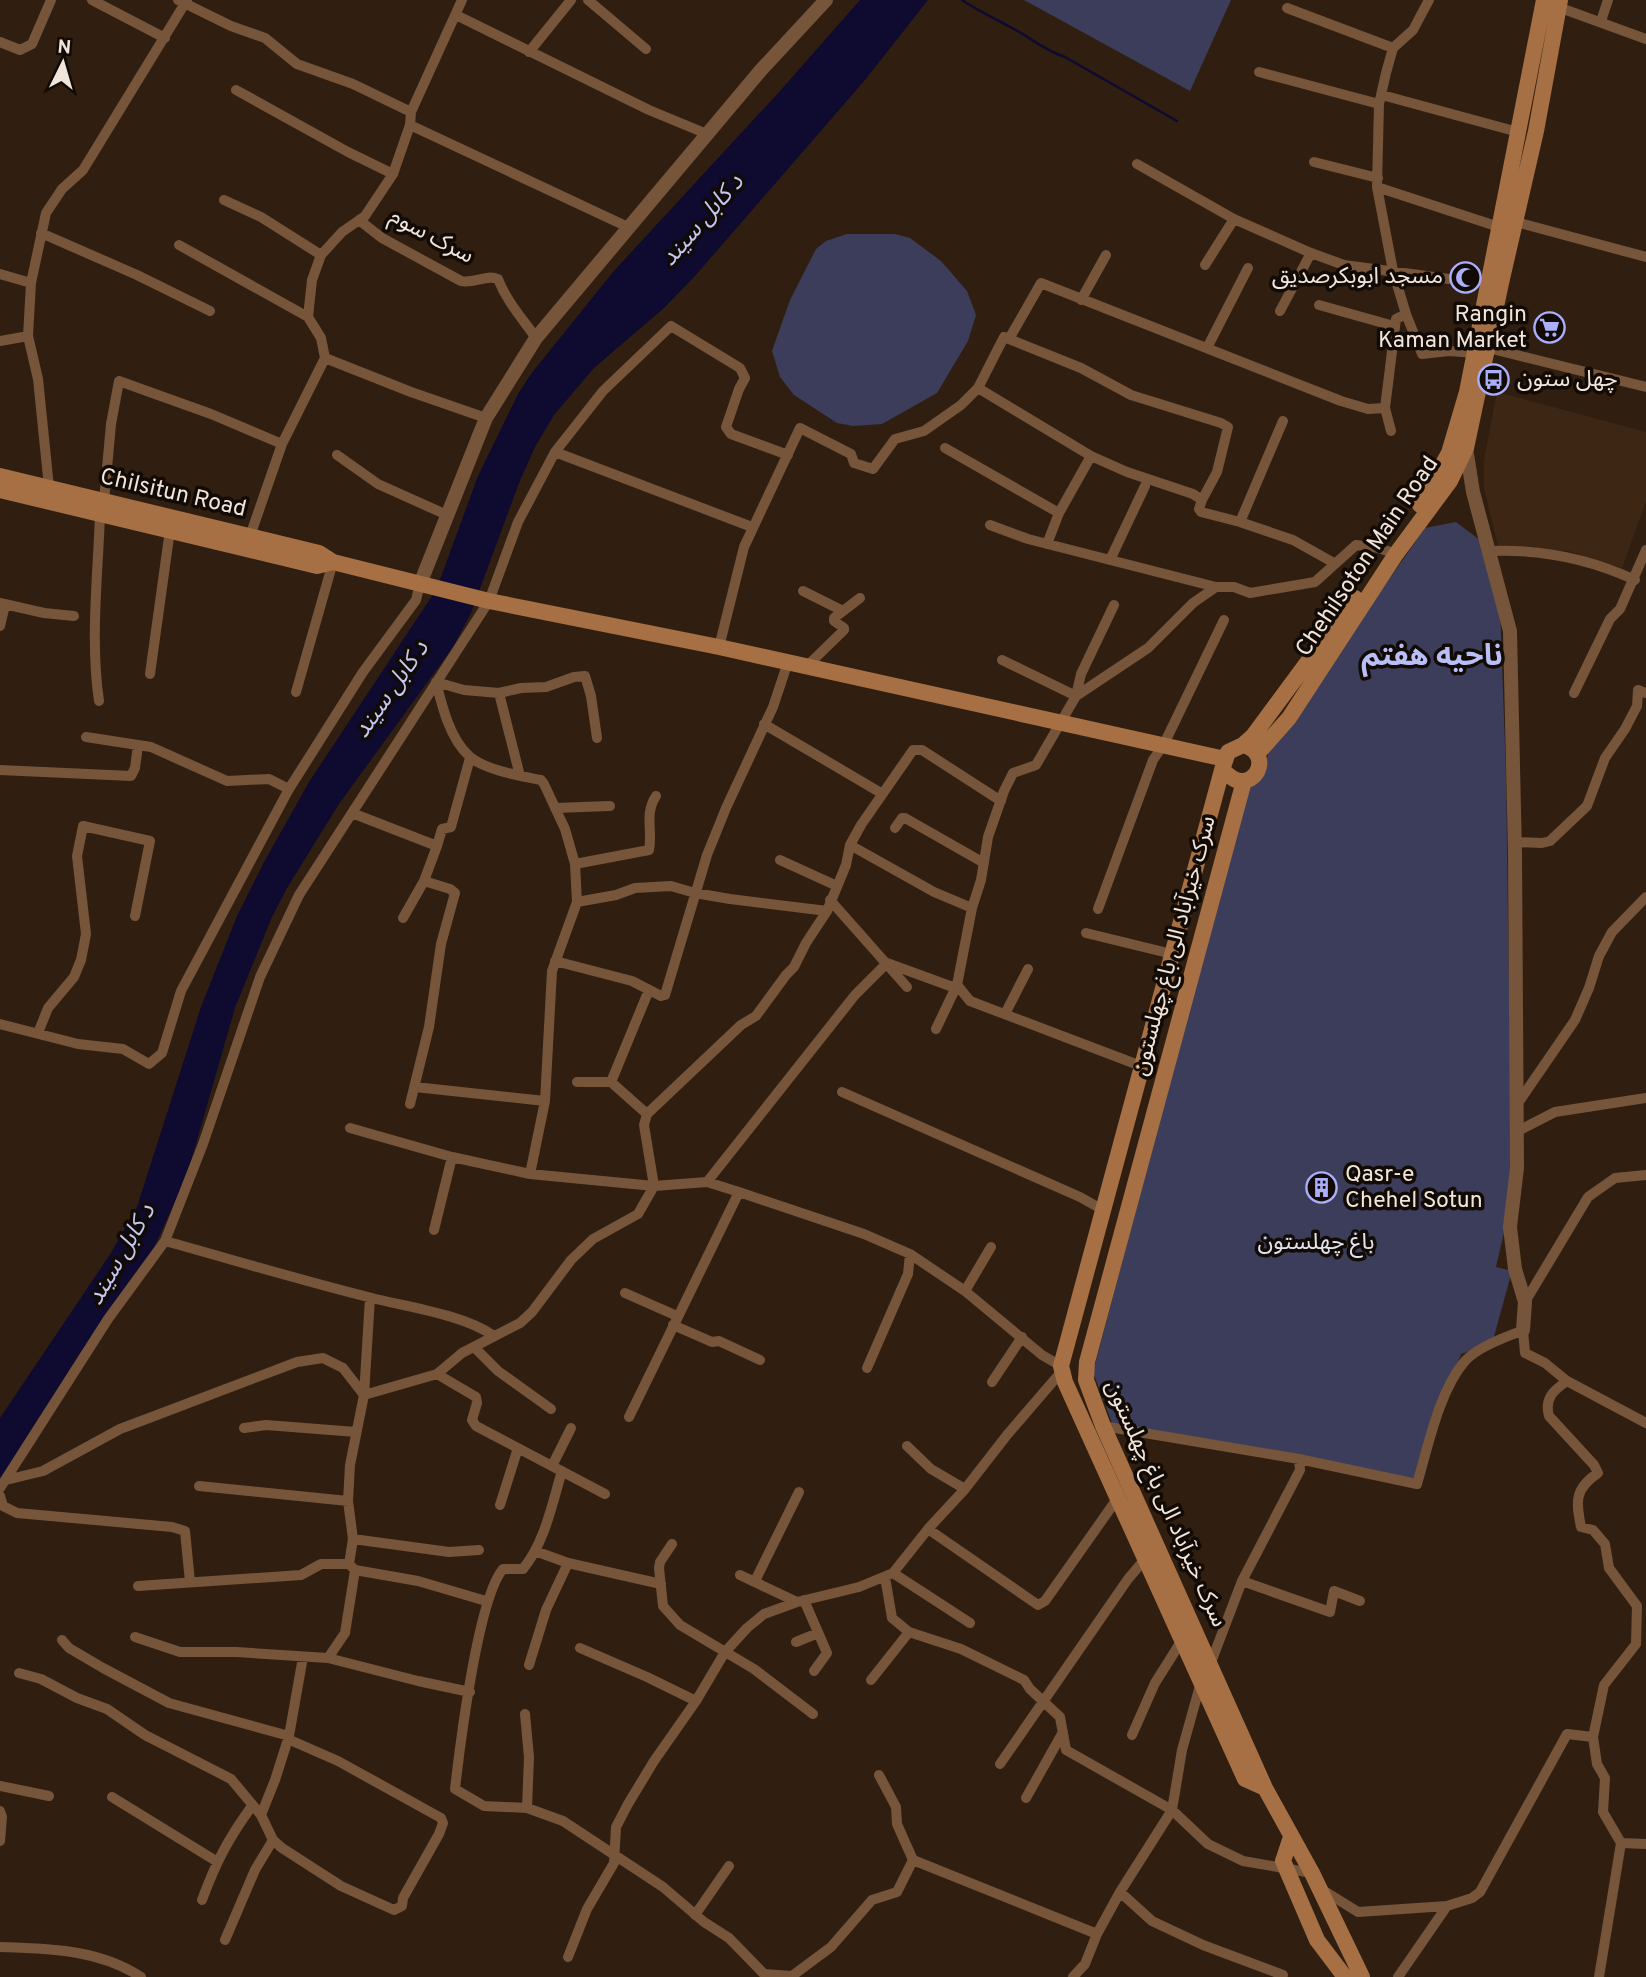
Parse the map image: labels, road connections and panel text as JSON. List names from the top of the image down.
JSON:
{
  "streets": {
    "main road": ["Chilsitun Road", "Chehilsoton Main Road", "سرک خیرآباد الی باغ چهلستون"],
    "street": ["سرک سوم"]
  },
  "crossings": [
    ["Chilsitun Road", "Chehilsoton Main Road"],
    ["Chilsitun Road", "سرک خیرآباد الی باغ چهلستون"],
    ["Chehilsoton Main Road", "سرک خیرآباد الی باغ چهلستون"]
  ],
  "districts": ["ناحیه هفتم"],
  "water": ["د کابل سيند"],
  "parks": ["باغ چهلستون"],
  "places": {
    "mosque": ["مسجد ابوبکرصدیق"],
    "supermarket": ["Rangin Kaman Market"],
    "bus stop": ["چهل ستون"],
    "building": ["Qasr-e Chehel Sotun"]
  },
  "north": "top"
}
